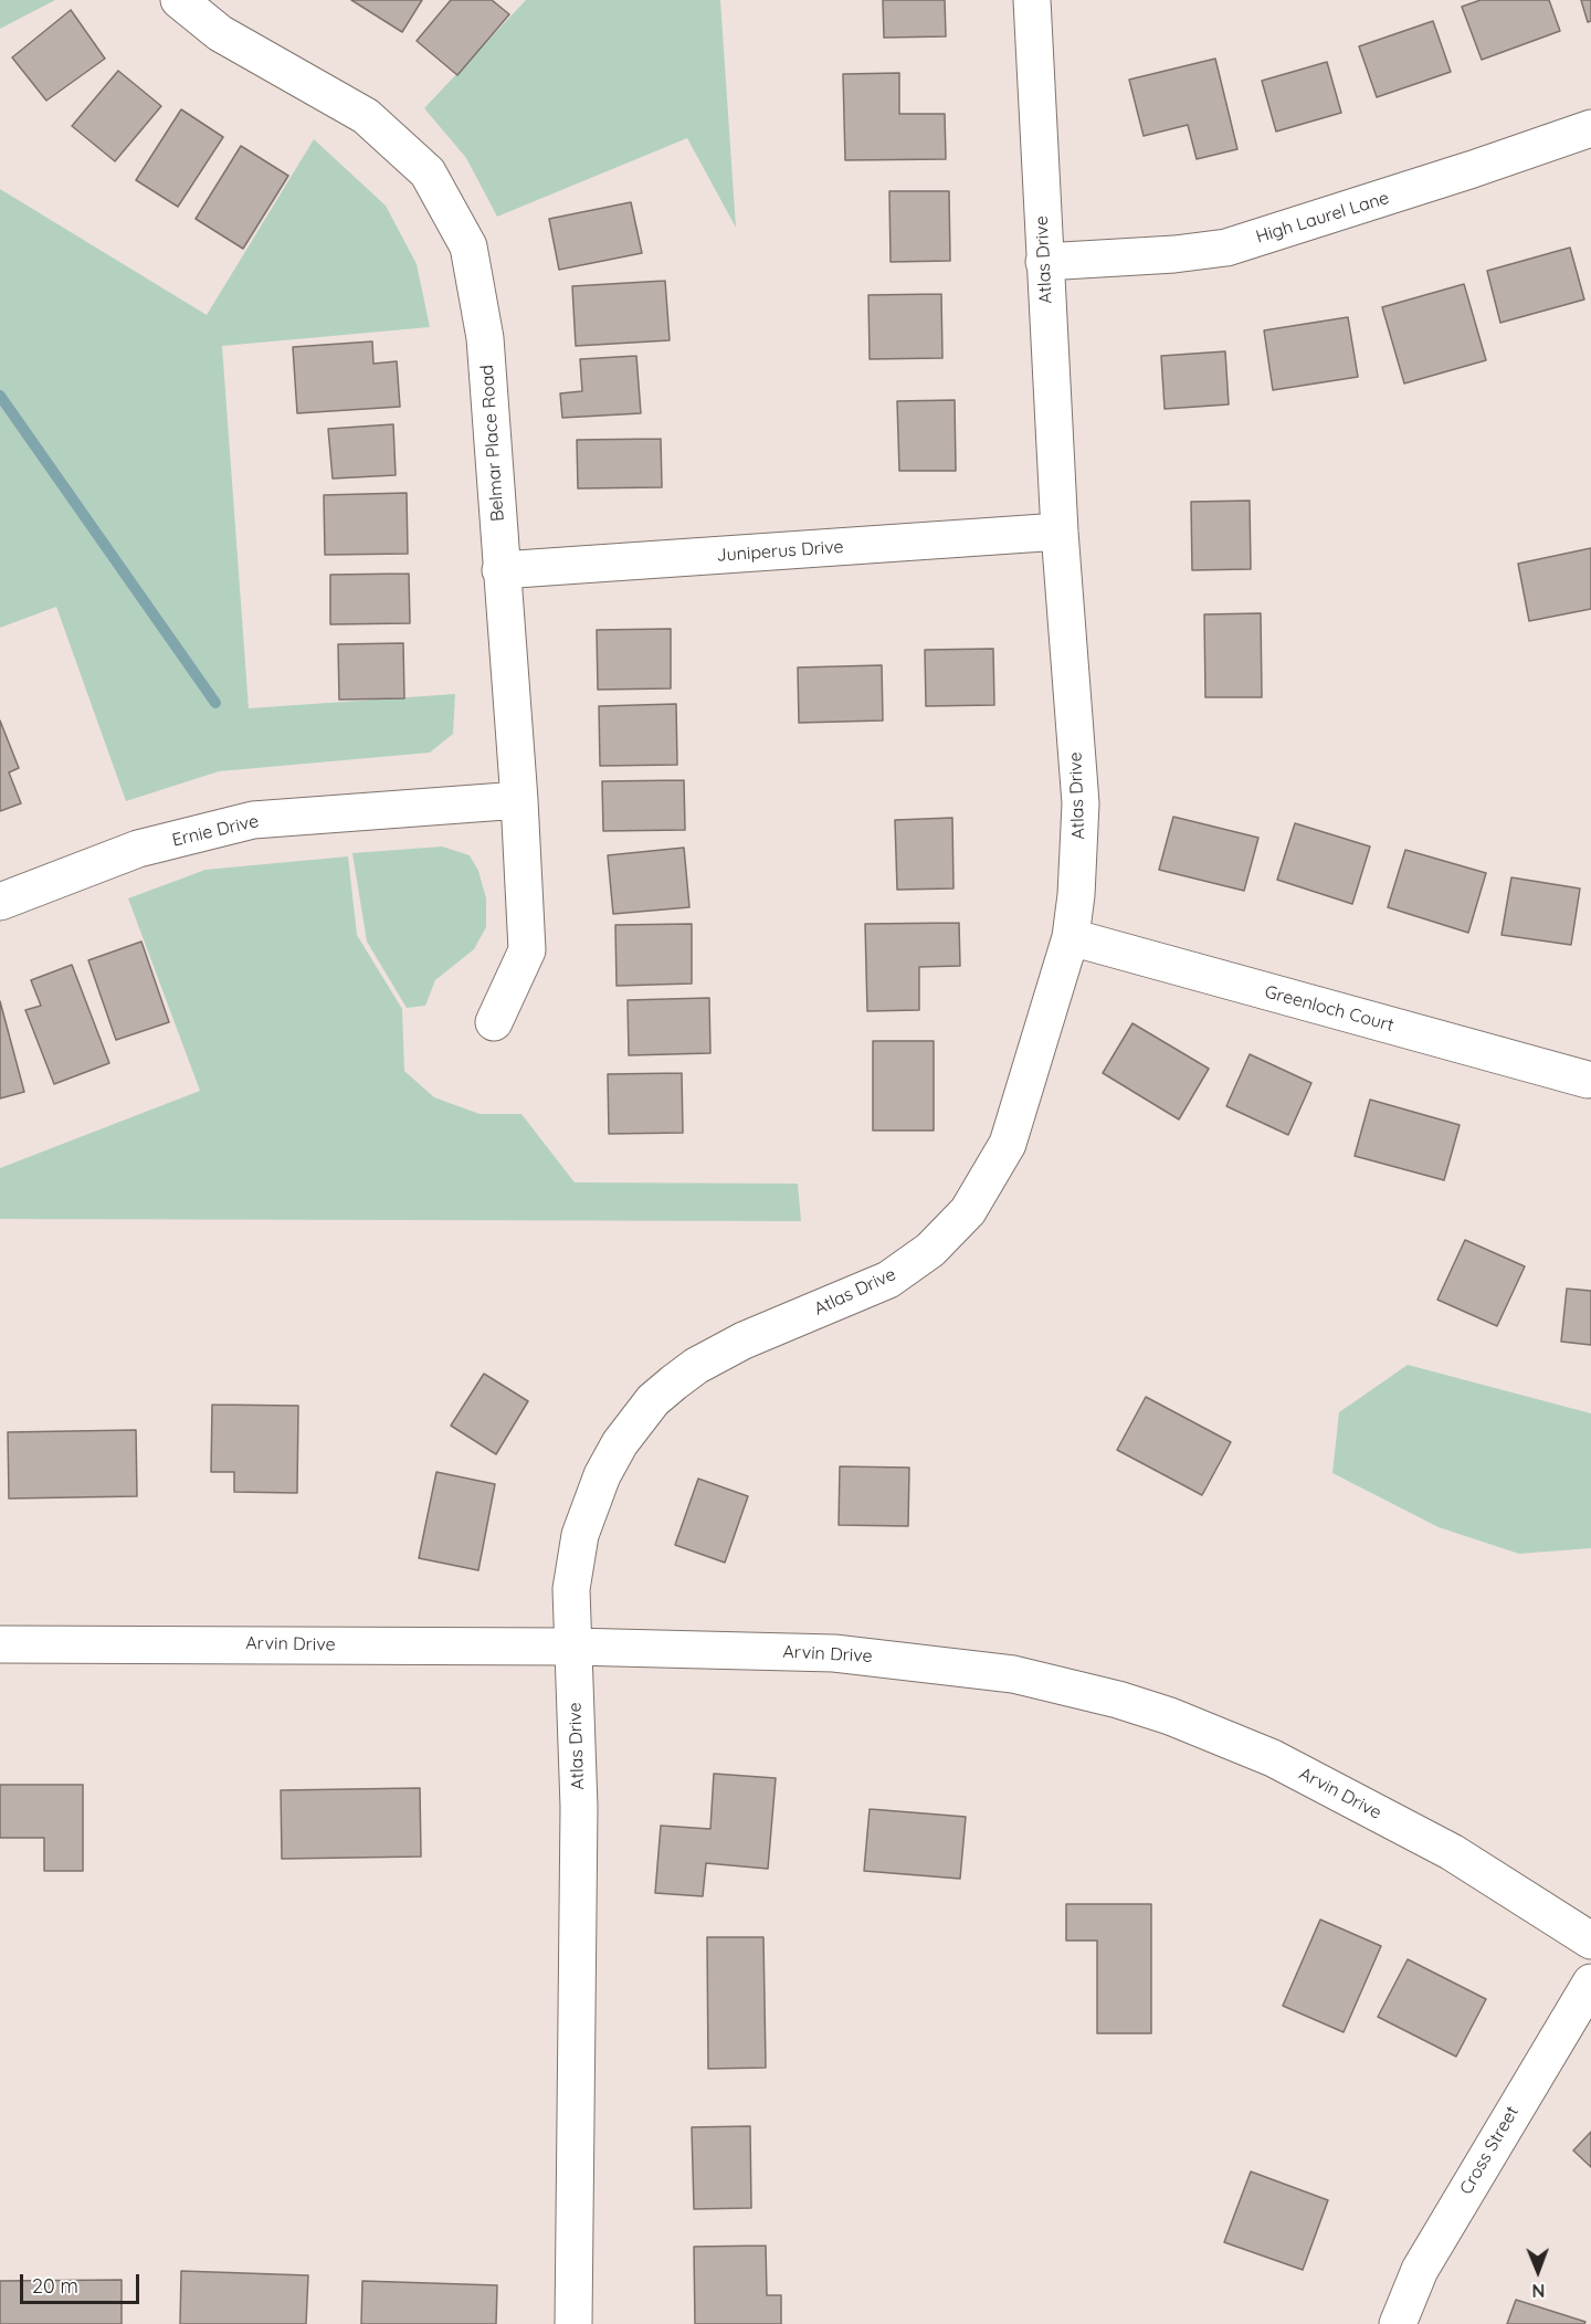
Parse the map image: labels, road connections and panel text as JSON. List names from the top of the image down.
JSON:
{
  "streets": {
    "street": [
      "High Laurel Lane",
      "Atlas Drive",
      "Belmar Place Road",
      "Juniperus Drive",
      "Ernie Drive",
      "Greenloch Court",
      "Arvin Drive",
      "Cross Street"
    ]
  },
  "crossings": [
    ["High Laurel Lane", "Atlas Drive"],
    ["Atlas Drive", "Juniperus Drive"],
    ["Atlas Drive", "Greenloch Court"],
    ["Atlas Drive", "Arvin Drive"],
    ["Belmar Place Road", "Juniperus Drive"],
    ["Belmar Place Road", "Ernie Drive"]
  ],
  "scale_bar": "20 m",
  "north": "bottom"
}
